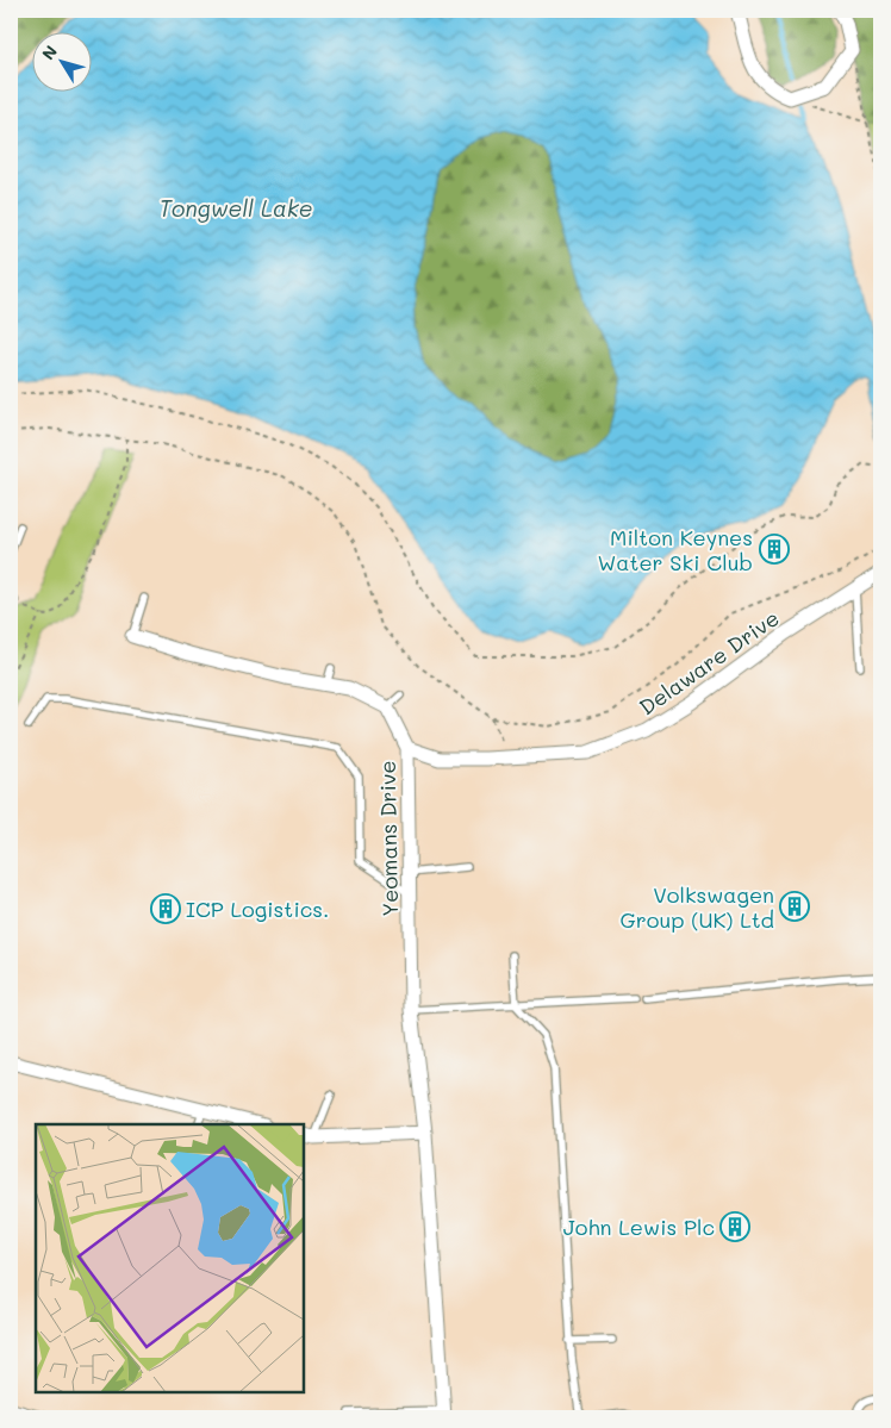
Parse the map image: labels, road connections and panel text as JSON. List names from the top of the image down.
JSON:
{
  "streets": {
    "street": ["Delaware Drive", "Yeomans Drive"]
  },
  "crossings": [
    ["Delaware Drive", "Yeomans Drive"]
  ],
  "water": ["Tongwell Lake"],
  "places": {
    "building": [
      "Milton Keynes Water Ski Club",
      "Volkswagen Group (UK) Ltd",
      "ICP Logistics.",
      "John Lewis Plc"
    ]
  },
  "north": "top left"
}
